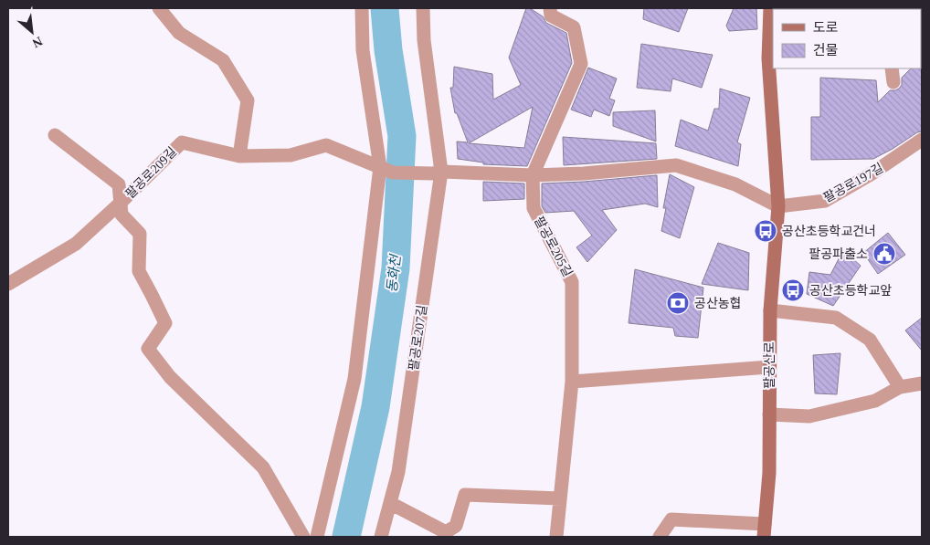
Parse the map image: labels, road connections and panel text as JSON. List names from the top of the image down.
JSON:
{
  "streets": {
    "main road": ["팔공산로"],
    "street": [
      "팔공로209길",
      "팔공로197길",
      "팔공로205길",
      "팔공로207길"
    ]
  },
  "crossings": [
    ["팔공로197길", "팔공산로"]
  ],
  "water": ["동화천"],
  "places": {
    "bus stop": ["공산초등학교건너", "공산초등학교앞"],
    "public building": ["팔공파출소"],
    "bank": ["공산농협"]
  },
  "legend": ["도로", "건물"],
  "north": "bottom right"
}
